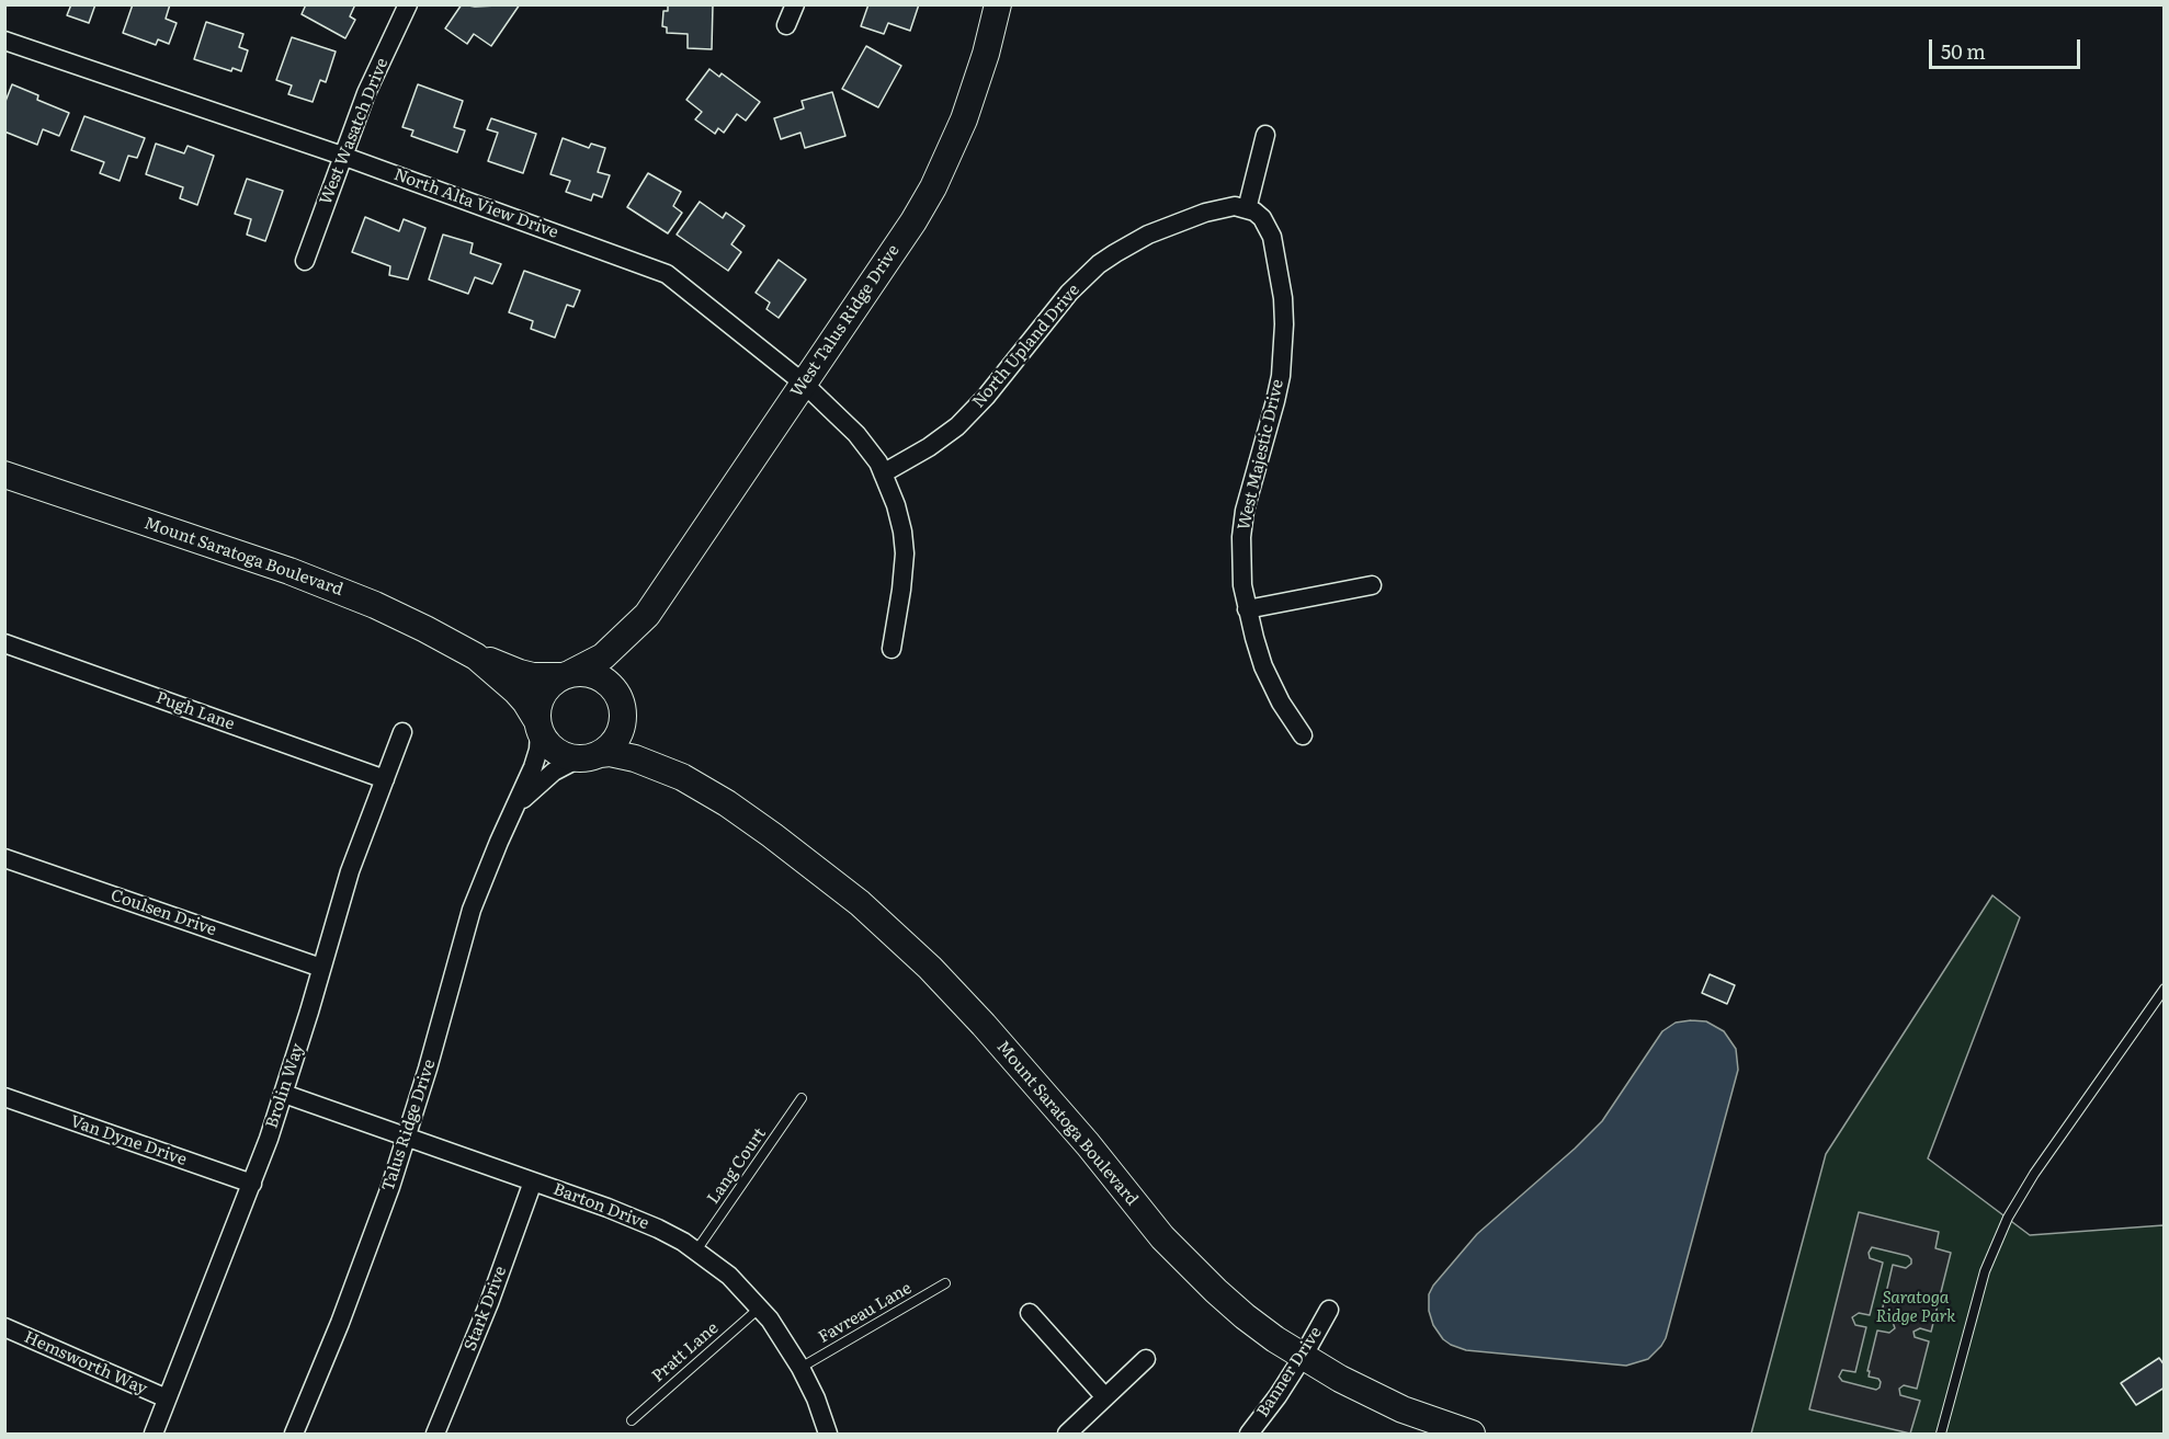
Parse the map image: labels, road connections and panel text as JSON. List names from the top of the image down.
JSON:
{
  "streets": {
    "street": [
      "West Wasatch Drive",
      "North Alta View Drive",
      "West Talus Ridge Drive",
      "North Upland Drive",
      "West Majestic Drive",
      "Mount Saratoga Boulevard",
      "Pugh Lane",
      "Coulsen Drive",
      "Brolin Way",
      "Talus Ridge Drive",
      "Van Dyne Drive",
      "Barton Drive",
      "Stark Drive",
      "Hemsworth Way",
      "Banner Drive"
    ],
    "lane": ["Lang Court", "Favreau Lane", "Pratt Lane"]
  },
  "crossings": [
    ["West Wasatch Drive", "North Alta View Drive"],
    ["North Alta View Drive", "West Talus Ridge Drive"],
    ["North Alta View Drive", "North Upland Drive"],
    ["West Talus Ridge Drive", "Mount Saratoga Boulevard"],
    ["West Talus Ridge Drive", "Talus Ridge Drive"],
    ["North Upland Drive", "West Majestic Drive"],
    ["Mount Saratoga Boulevard", "Talus Ridge Drive"],
    ["Mount Saratoga Boulevard", "Banner Drive"],
    ["Pugh Lane", "Brolin Way"],
    ["Coulsen Drive", "Brolin Way"],
    ["Brolin Way", "Van Dyne Drive"],
    ["Brolin Way", "Barton Drive"],
    ["Brolin Way", "Hemsworth Way"],
    ["Talus Ridge Drive", "Barton Drive"],
    ["Lang Court", "Barton Drive"],
    ["Barton Drive", "Stark Drive"],
    ["Barton Drive", "Favreau Lane"],
    ["Barton Drive", "Pratt Lane"]
  ],
  "parks": ["Saratoga Ridge Park"],
  "scale_bar": "50 m"
}
